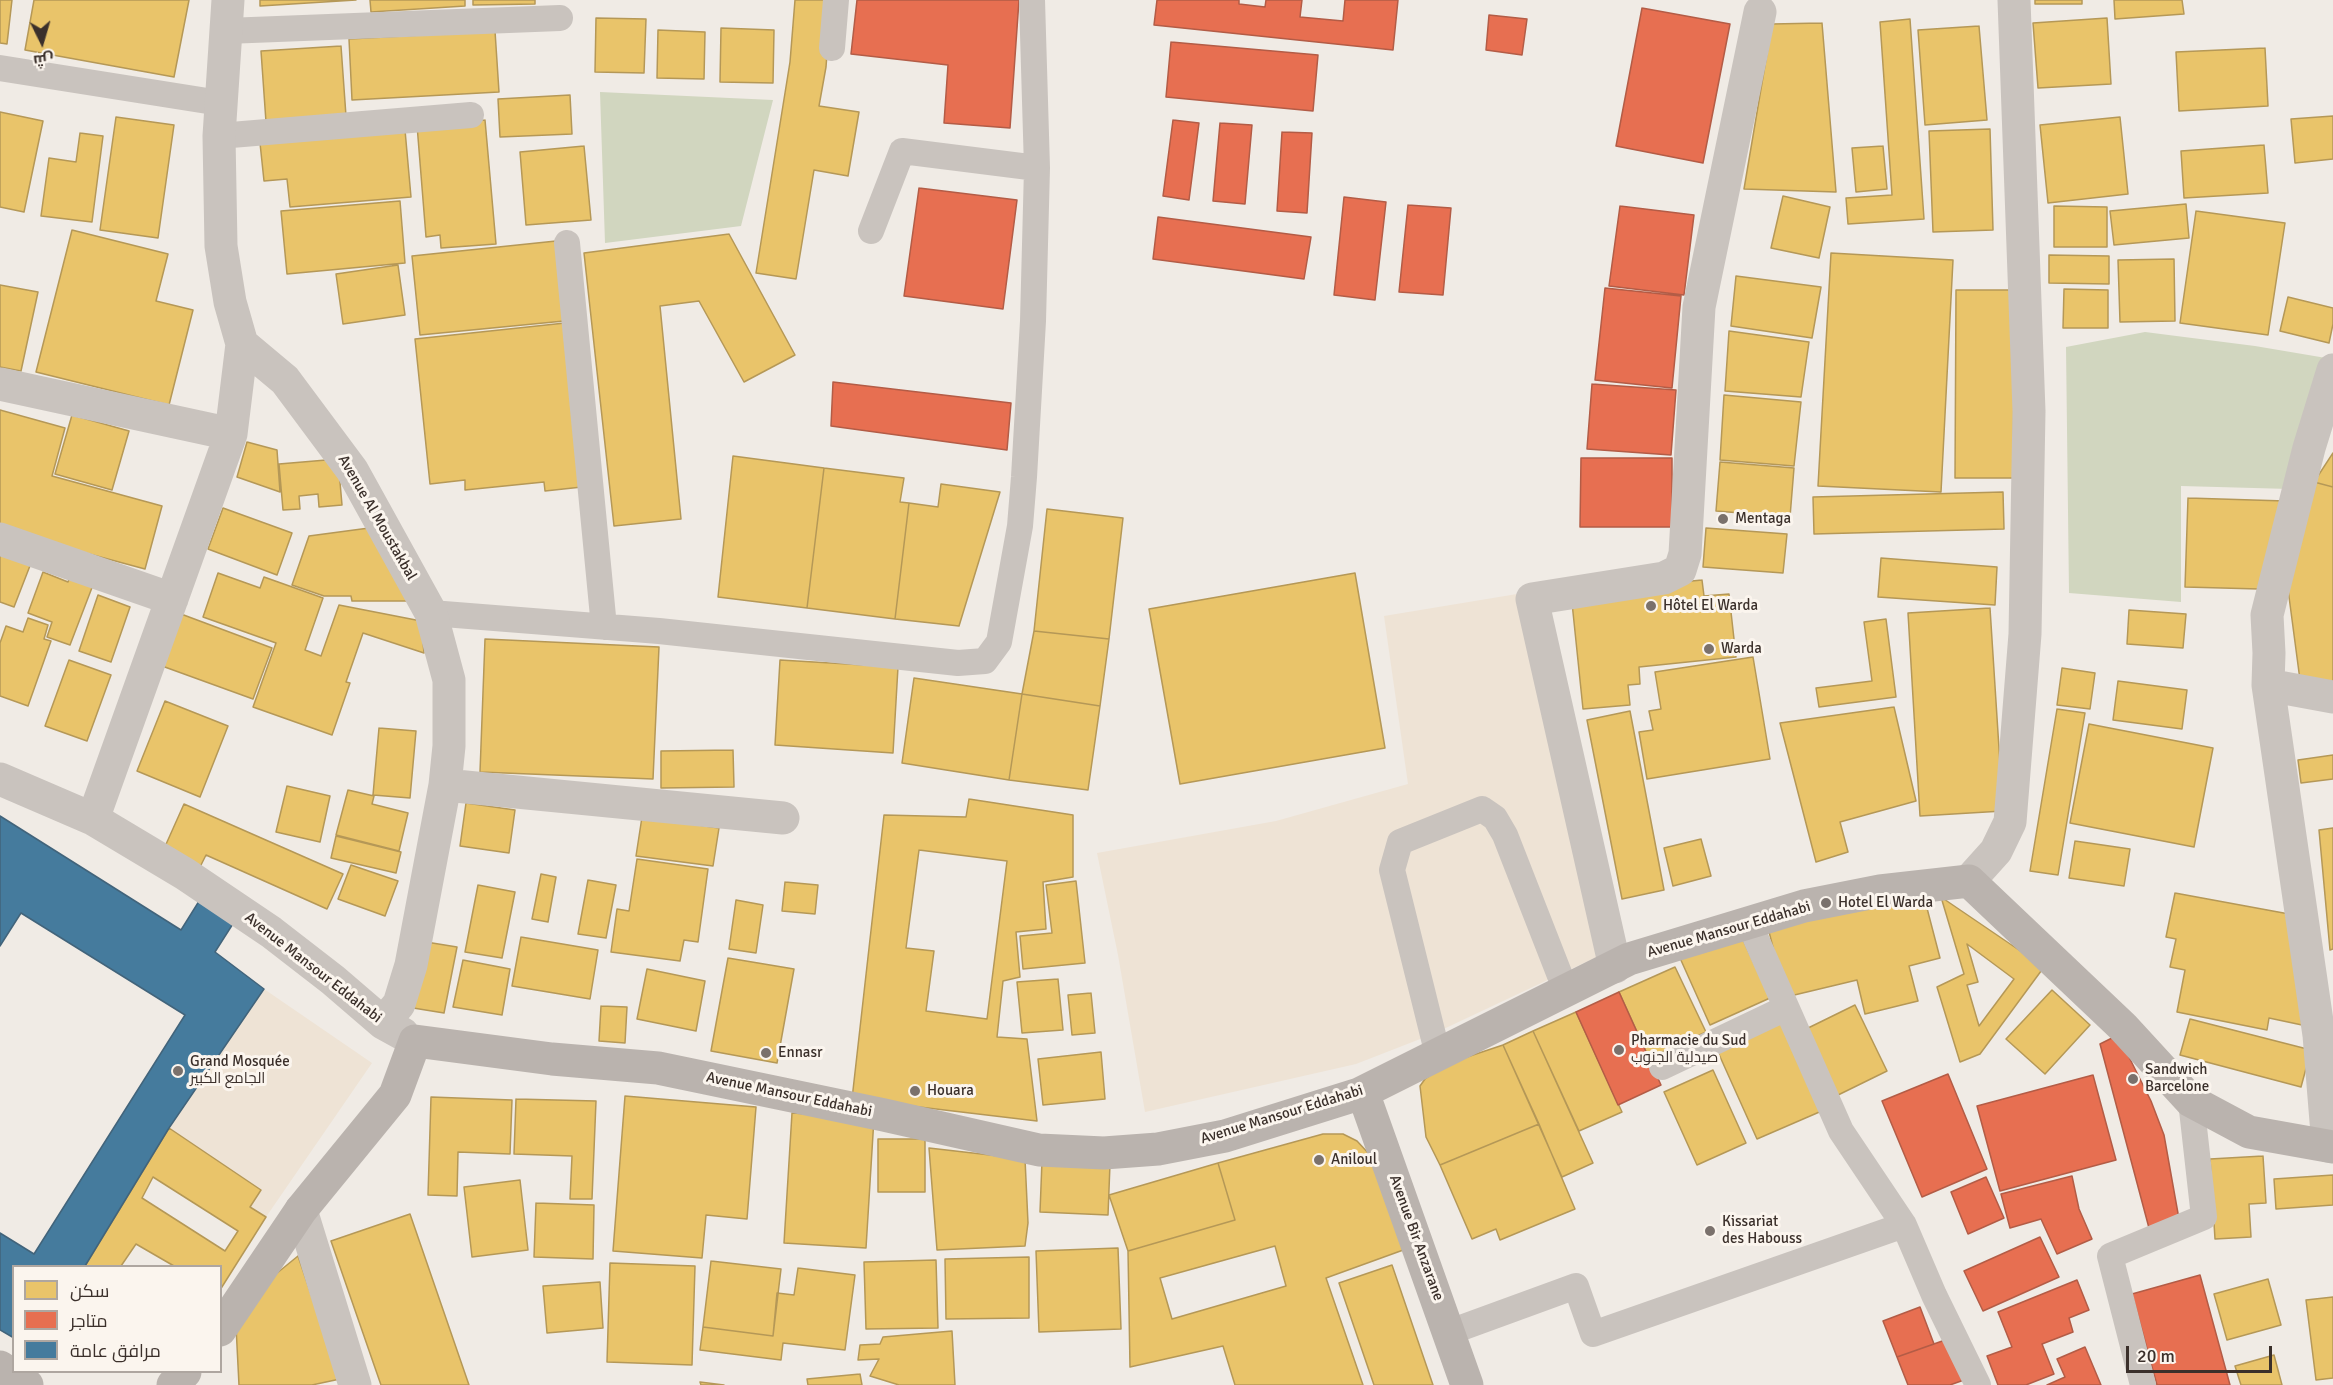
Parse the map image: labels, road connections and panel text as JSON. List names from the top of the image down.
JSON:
{
  "streets": {
    "street": ["Avenue Al Moustakbal", "Avenue Mansour Eddahabi", "Avenue Bir Anzarane"]
  },
  "crossings": [
    ["Avenue Al Moustakbal", "Avenue Mansour Eddahabi"],
    ["Avenue Mansour Eddahabi", "Avenue Bir Anzarane"]
  ],
  "places": [
    "Mentaga",
    "Hôtel El Warda",
    "Warda",
    "Hotel El Warda",
    "Pharmacie du Sud صيدلية الجنوب",
    "Ennasr",
    "Grand Mosquée الجامع الكبير",
    "Sandwich Barcelone",
    "Houara",
    "Aniloul",
    "Kissariat des Habouss"
  ],
  "legend": ["سكن", "متاجر", "مرافق عامة"],
  "scale_bar": "20 m",
  "north": "bottom"
}
